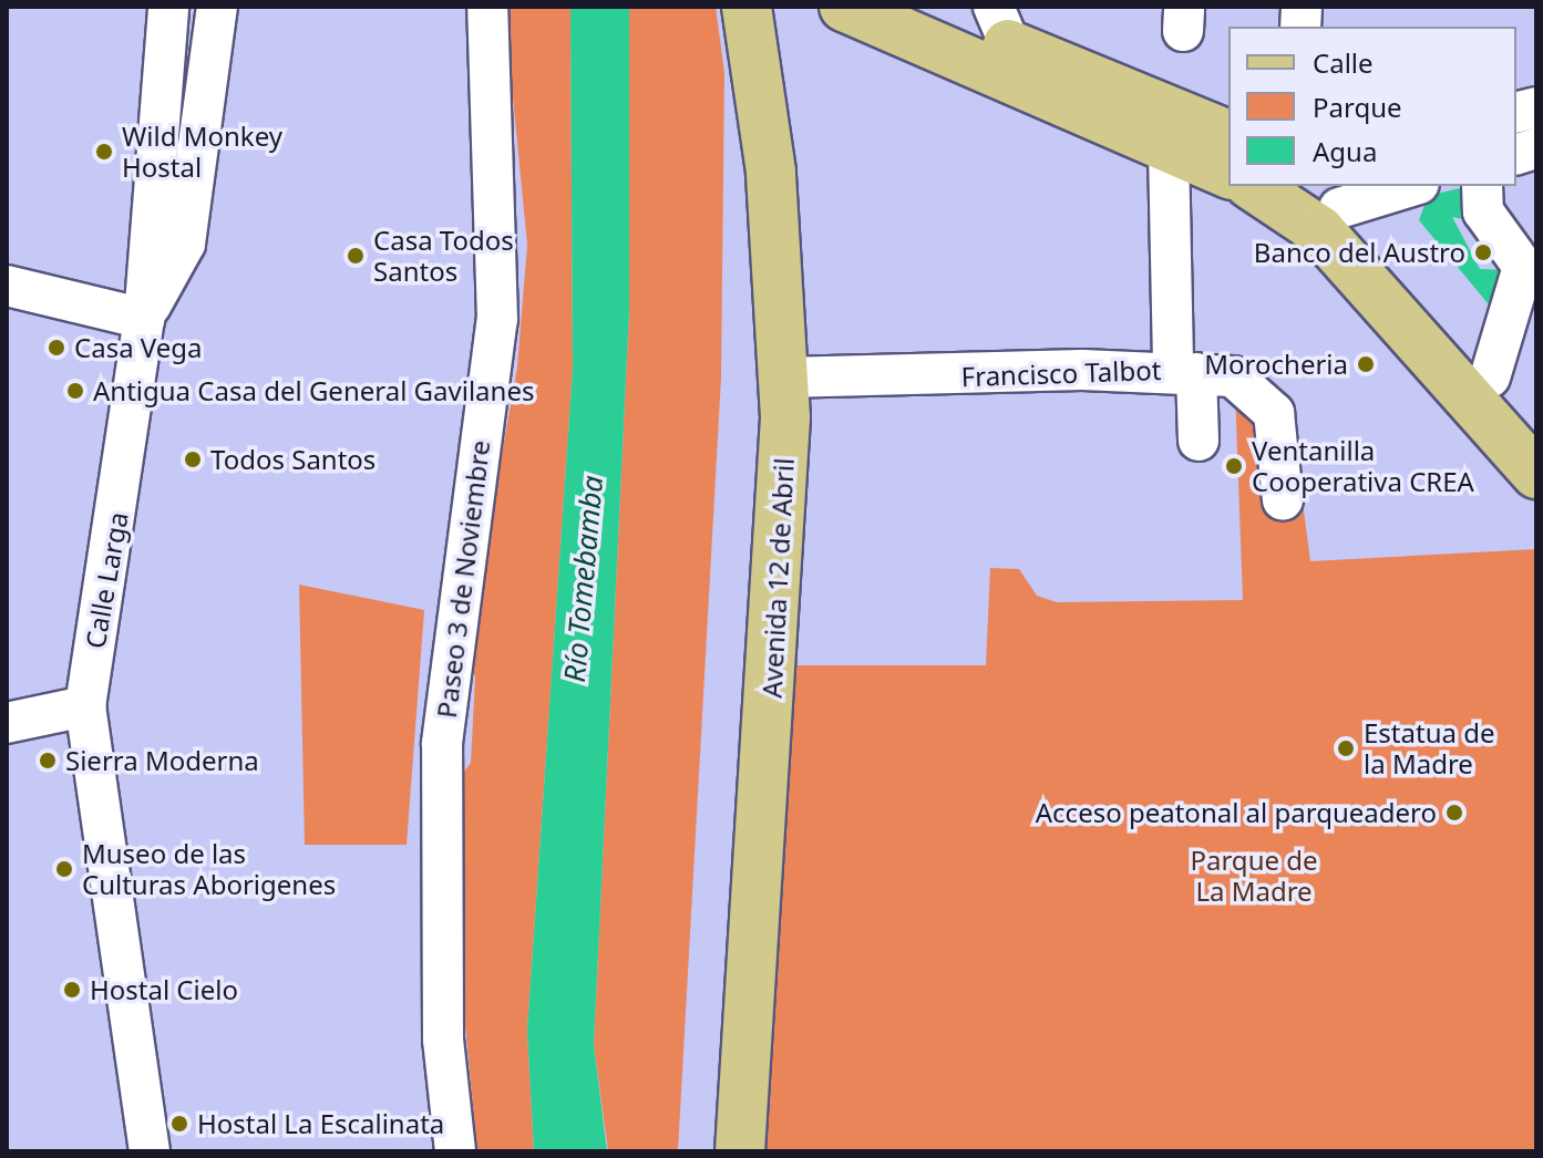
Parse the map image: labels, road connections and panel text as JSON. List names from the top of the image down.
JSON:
{
  "streets": {
    "main road": ["Avenida 12 de Abril"],
    "street": ["Francisco Talbot", "Paseo 3 de Noviembre", "Calle Larga"]
  },
  "crossings": [
    ["Francisco Talbot", "Avenida 12 de Abril"]
  ],
  "water": ["Río Tomebamba"],
  "parks": ["Parque de La Madre"],
  "places": [
    "Wild Monkey Hostal",
    "Banco del Austro",
    "Casa Todos Santos",
    "Casa Vega",
    "Morocheria",
    "Antigua Casa del General Gavilanes",
    "Todos Santos",
    "Ventanilla Cooperativa CREA",
    "Estatua de la Madre",
    "Sierra Moderna",
    "Acceso peatonal al parqueadero",
    "Museo de las Culturas Aborigenes",
    "Hostal Cielo",
    "Hostal La Escalinata"
  ],
  "legend": ["Calle", "Parque", "Agua"]
}
